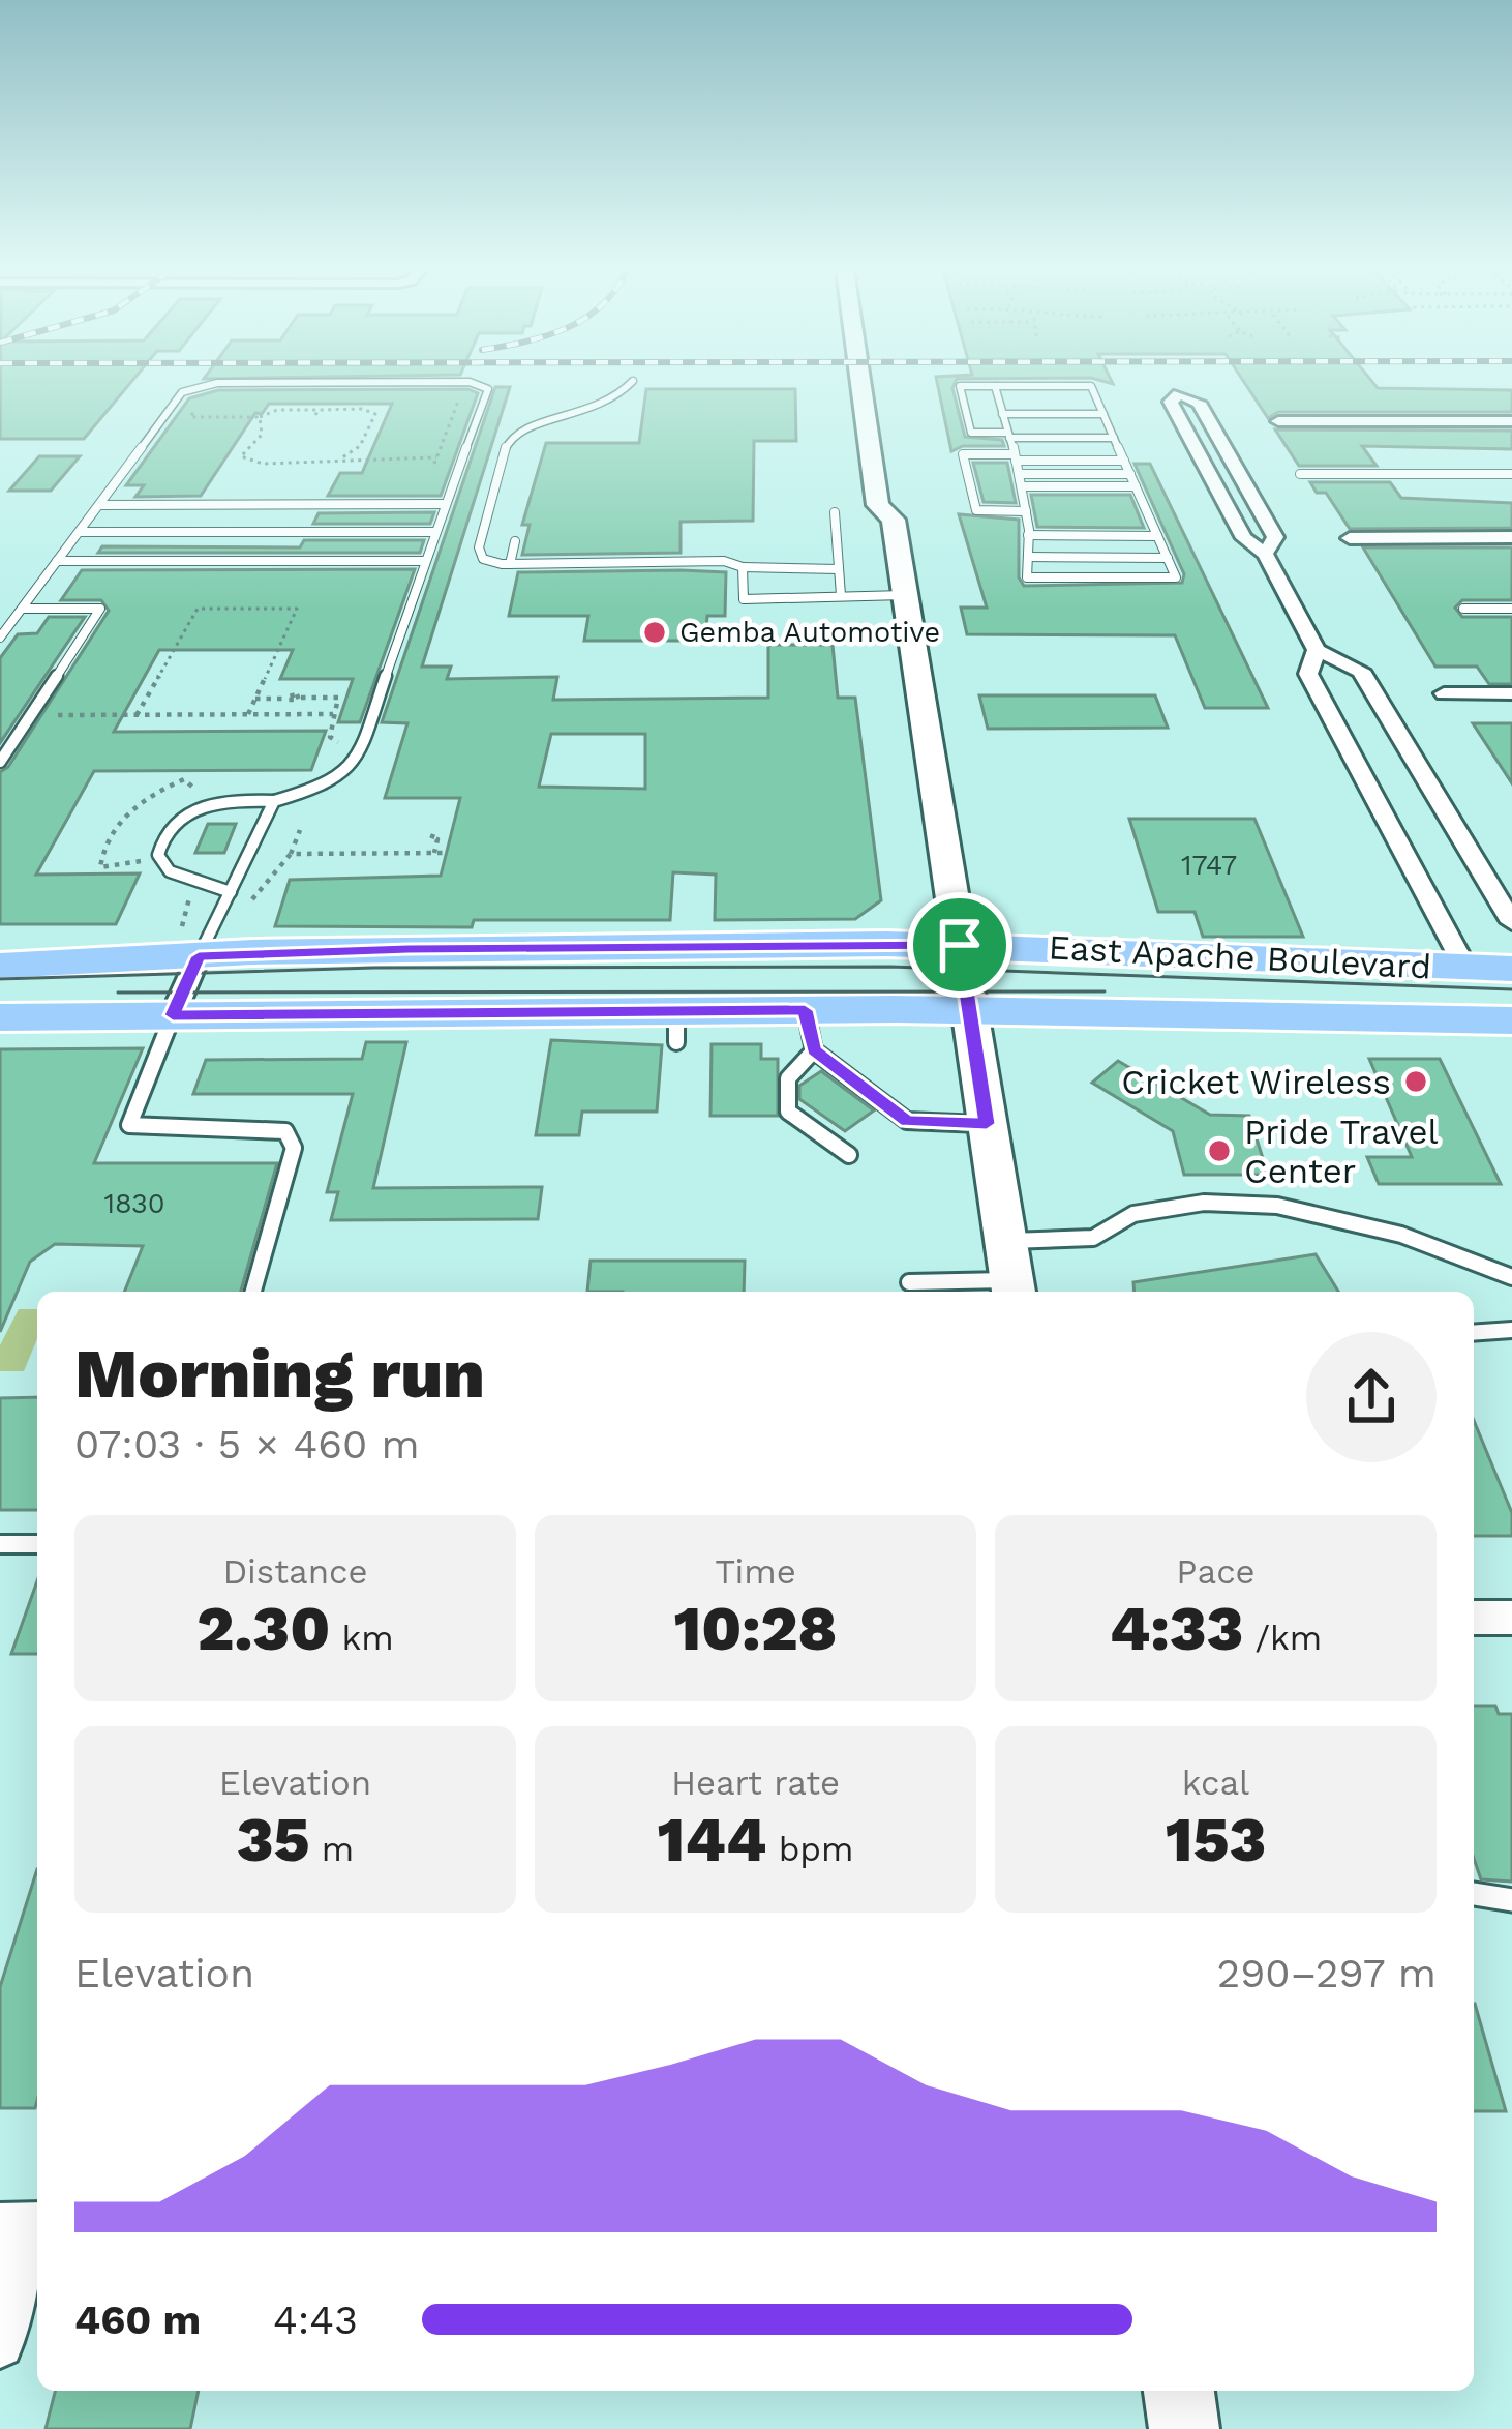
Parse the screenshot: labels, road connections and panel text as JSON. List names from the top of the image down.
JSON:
{
  "streets": {
    "main road": ["East Apache Boulevard"]
  },
  "places": ["Gemba Automotive", "Cricket Wireless", "Pride Travel Center"],
  "house_numbers": ["1747", "1830"],
  "page": {
    "heading": ["Morning run", "07:03 · 5 × 460 m"],
    "stats": [
      ["Distance", "2.30 km"],
      ["Time", "10:28"],
      ["Pace", "4:33 /km"],
      ["Elevation", "35 m"],
      ["Heart rate", "144 bpm"],
      ["kcal", "153"]
    ],
    "chart": ["Elevation", "290–297 m"],
    "list": [
      {
        "name": "460 m",
        "note": "4:43"
      }
    ]
  }
}
